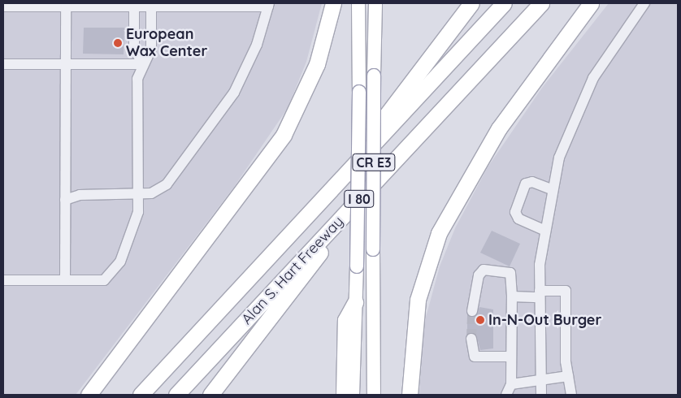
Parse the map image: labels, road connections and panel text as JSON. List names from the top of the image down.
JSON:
{
  "streets": {
    "highway": ["I 80", "Alan S. Hart Freeway"],
    "main road": ["CR E3"]
  },
  "places": ["European Wax Center", "In-N-Out Burger"]
}
